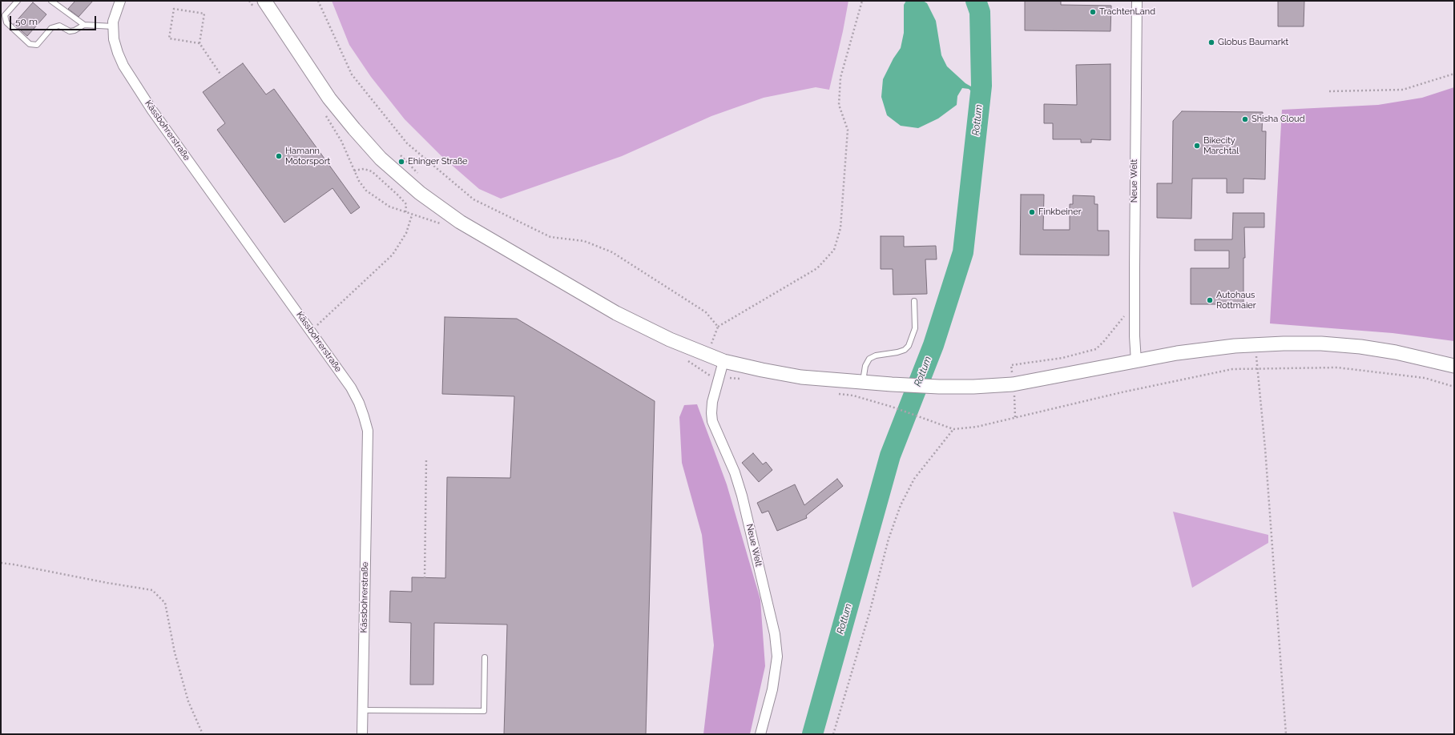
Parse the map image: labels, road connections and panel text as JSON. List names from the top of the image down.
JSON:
{
  "streets": {
    "street": ["Kässbohrerstraße", "Neue Welt"]
  },
  "water": ["Rottum"],
  "places": [
    "TrachtenLand",
    "Globus Baumarkt",
    "Shisha Cloud",
    "Bikecity Marchtal",
    "Hamann Motorsport",
    "Ehinger Straße",
    "Finkbeiner",
    "Autohaus Rottmaier"
  ],
  "scale_bar": "50 m"
}
